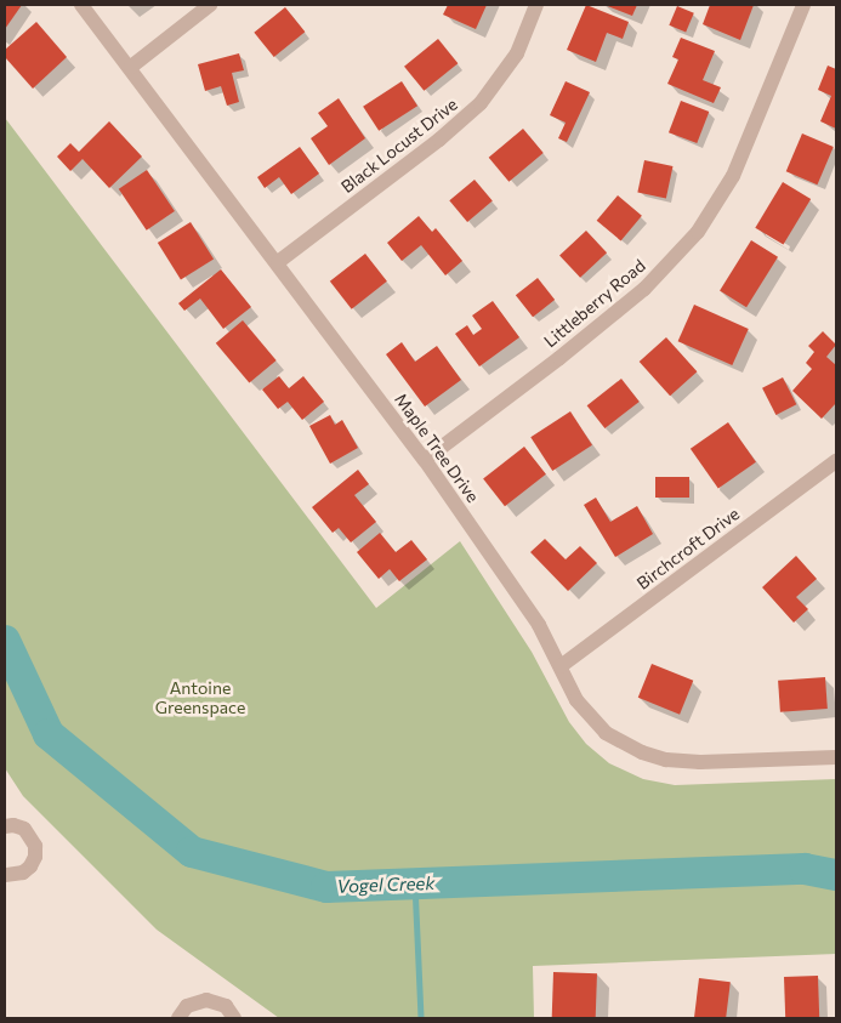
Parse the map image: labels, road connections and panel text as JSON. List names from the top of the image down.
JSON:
{
  "streets": {
    "street": [
      "Black Locust Drive",
      "Littleberry Road",
      "Maple Tree Drive",
      "Birchcroft Drive"
    ]
  },
  "crossings": [
    ["Black Locust Drive", "Maple Tree Drive"],
    ["Littleberry Road", "Maple Tree Drive"],
    ["Maple Tree Drive", "Birchcroft Drive"]
  ],
  "water": ["Vogel Creek"],
  "parks": ["Antoine Greenspace"]
}
